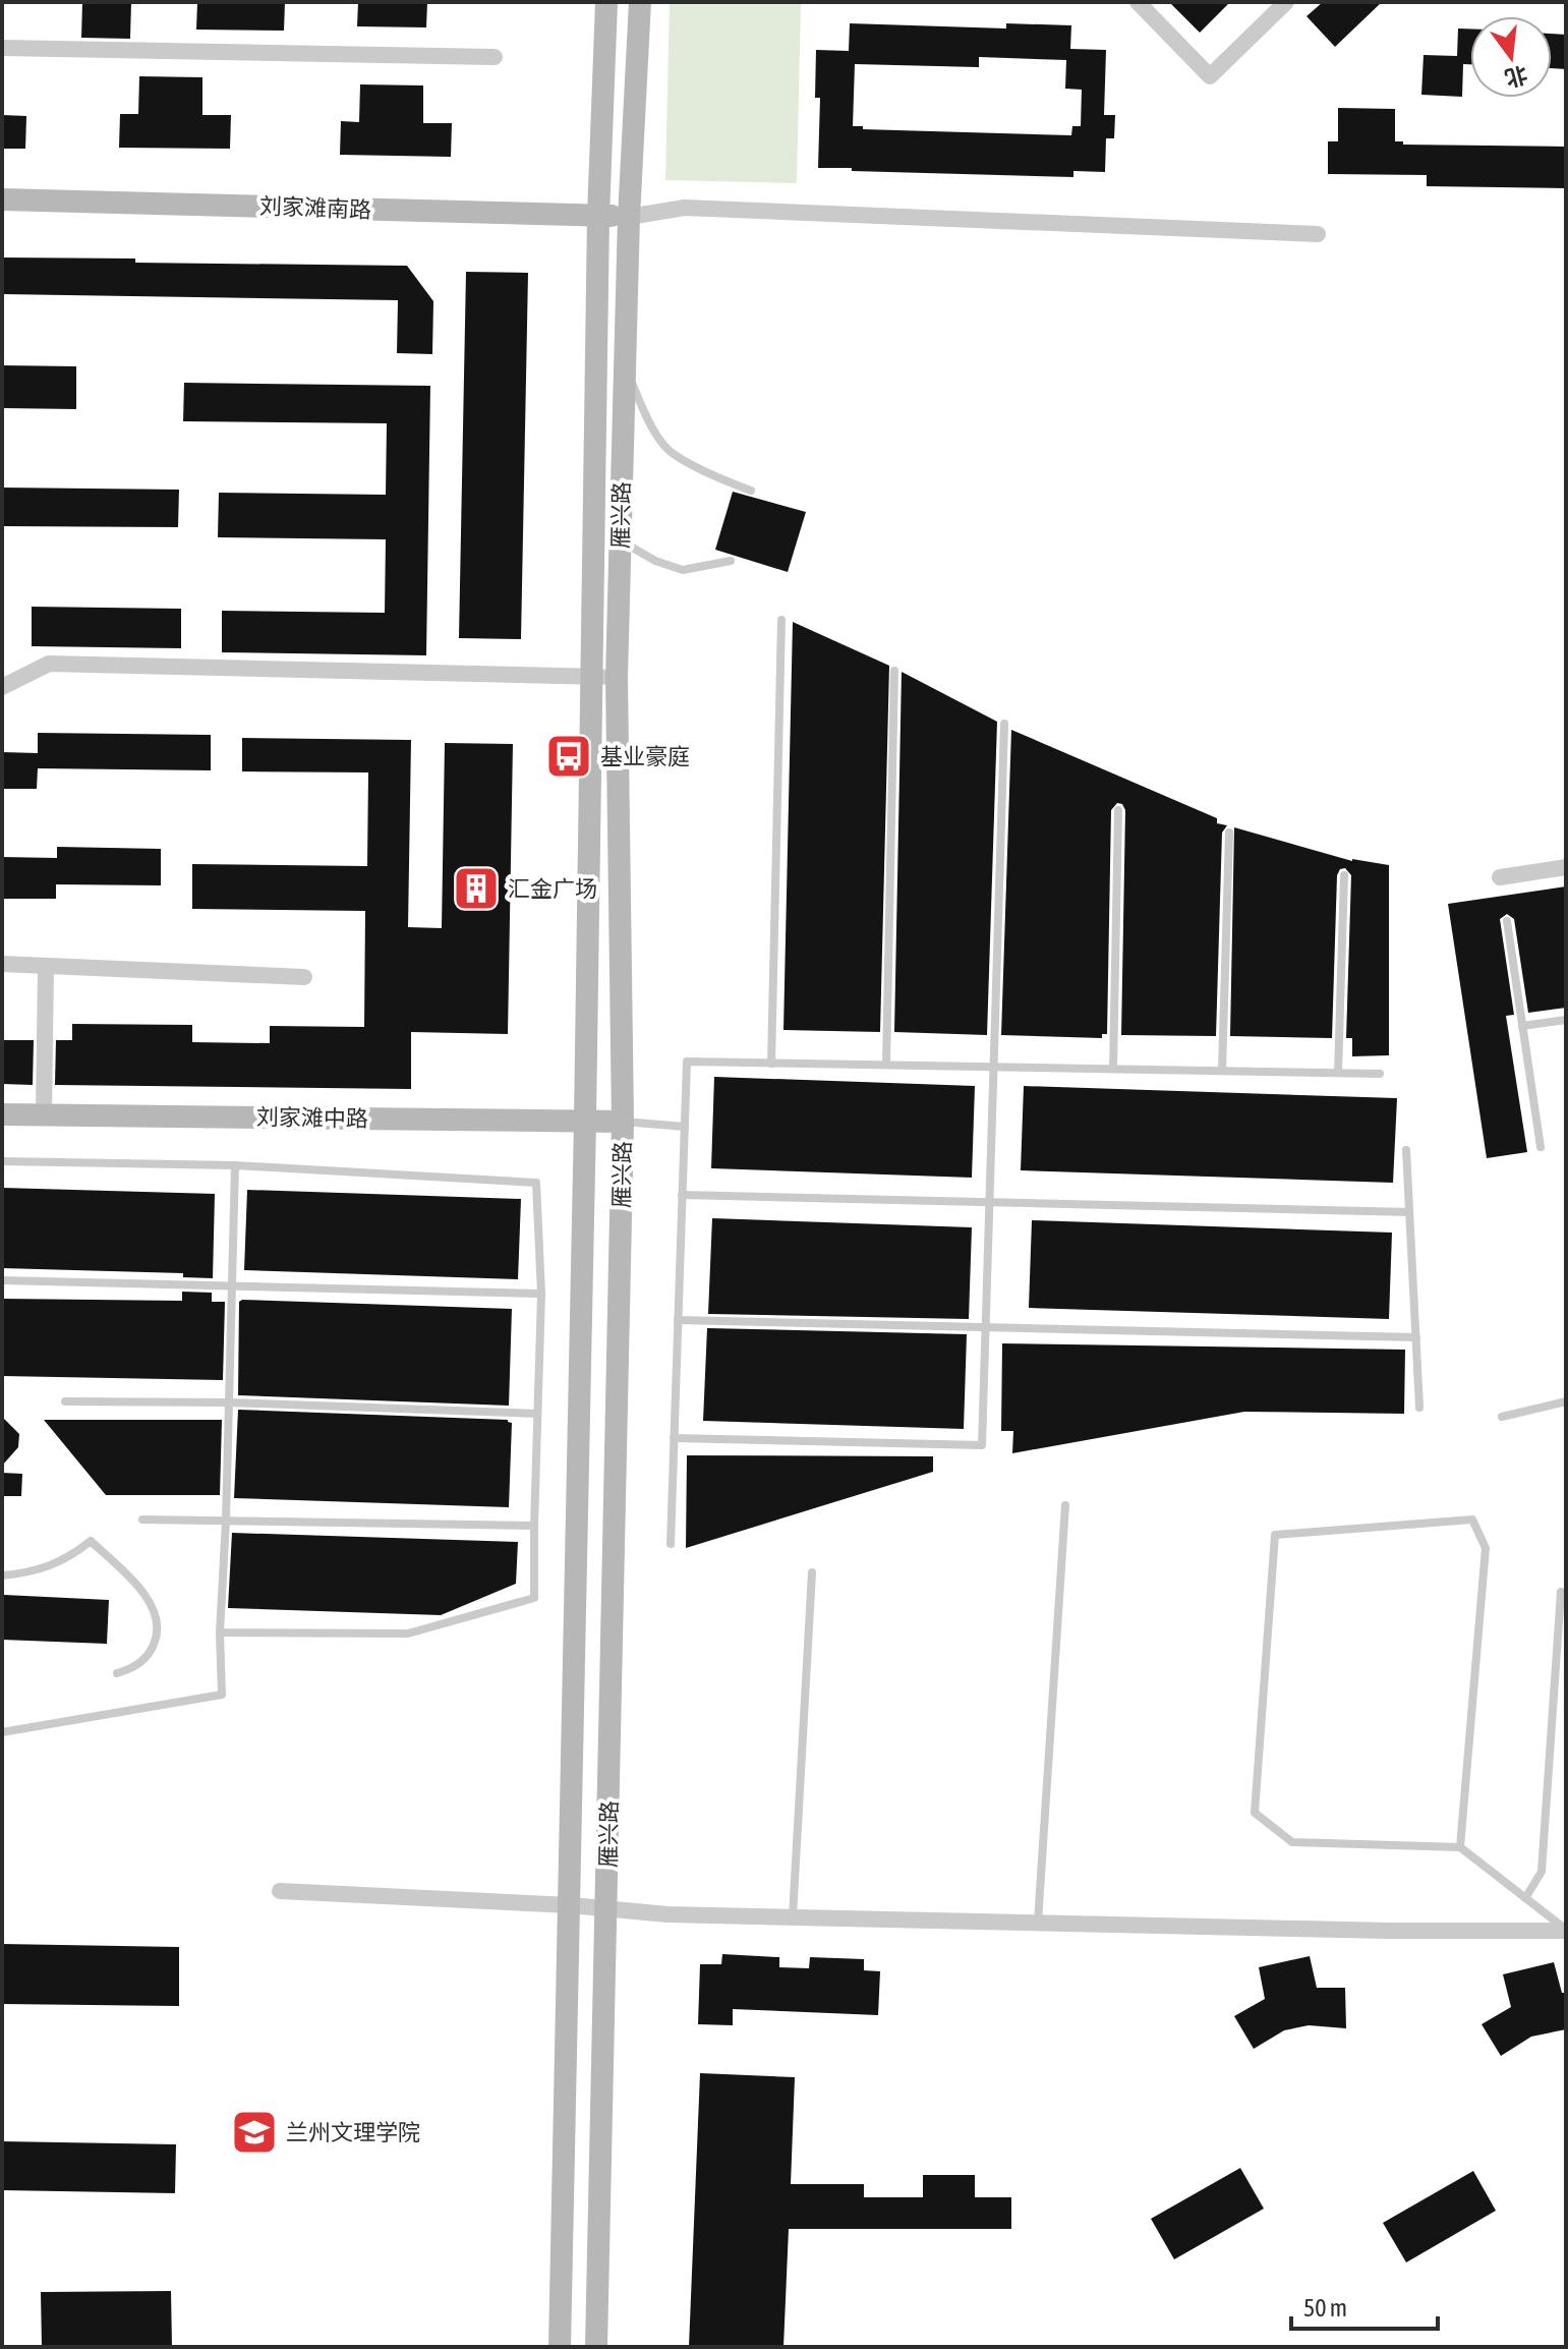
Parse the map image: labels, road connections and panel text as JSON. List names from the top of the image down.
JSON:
{
  "streets": {
    "main road": ["刘家滩南路", "雁兴路", "刘家滩中路"]
  },
  "crossings": [
    ["刘家滩南路", "雁兴路"],
    ["雁兴路", "刘家滩中路"]
  ],
  "places": {
    "bus stop": ["基业豪庭"],
    "building": ["汇金广场"],
    "school or university": ["兰州文理学院"]
  },
  "scale_bar": "50 m",
  "north": "bottom"
}
